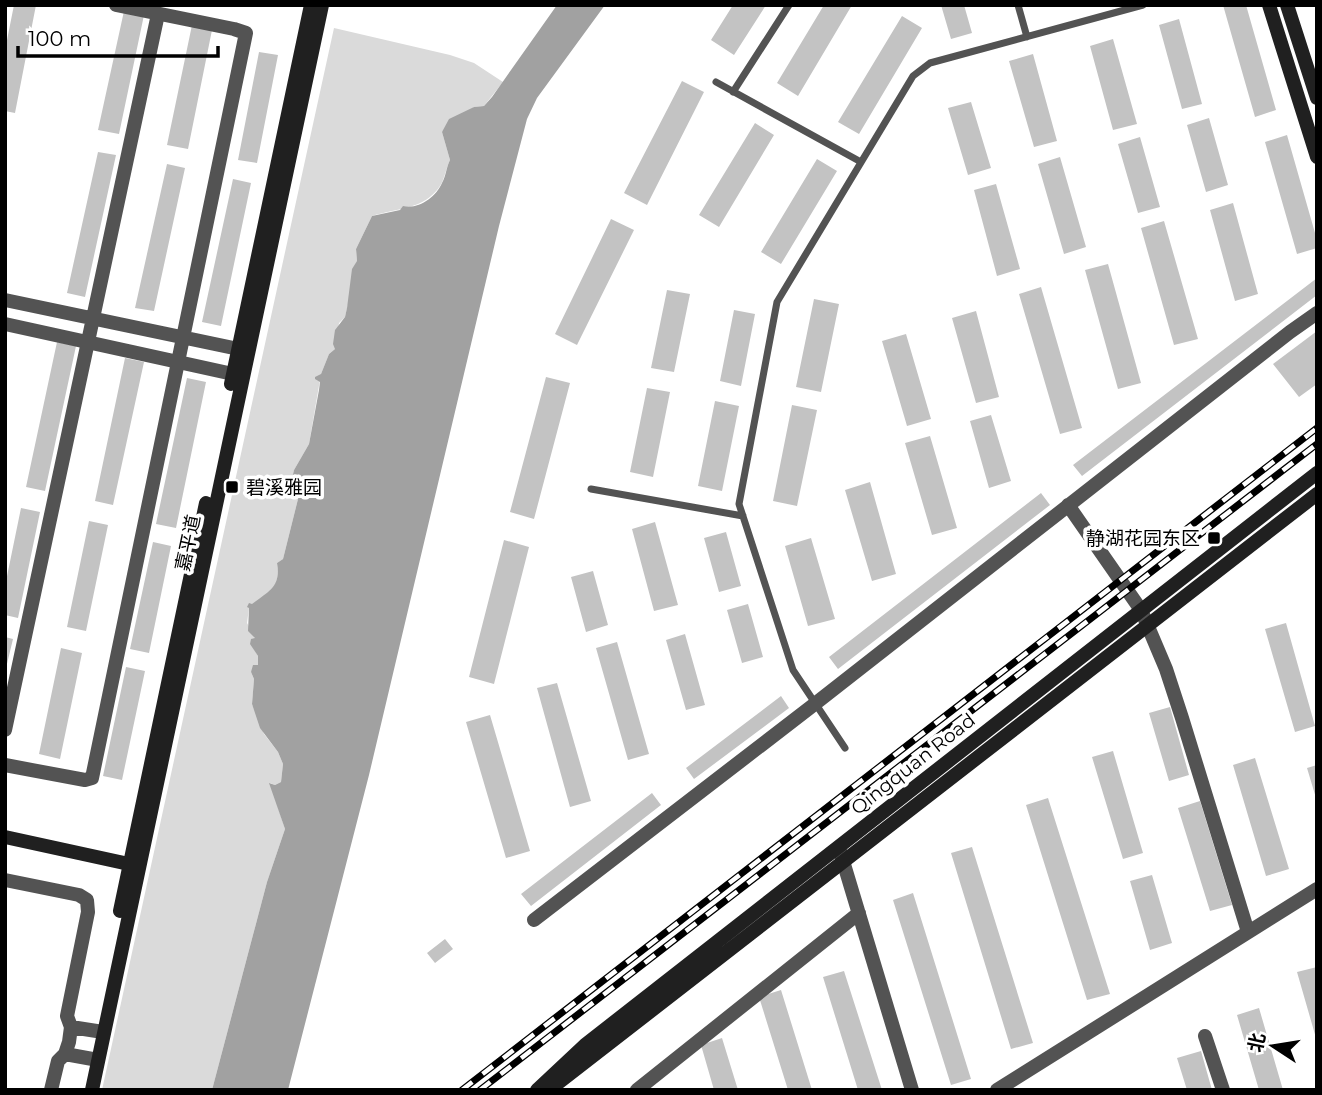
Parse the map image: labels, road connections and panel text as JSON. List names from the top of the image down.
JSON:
{
  "streets": {
    "street": ["嘉平道", "Qingquan Road"]
  },
  "places": {
    "transit": ["碧溪雅园", "静湖花园东区"]
  },
  "scale_bar": "100 m",
  "north": "left"
}
